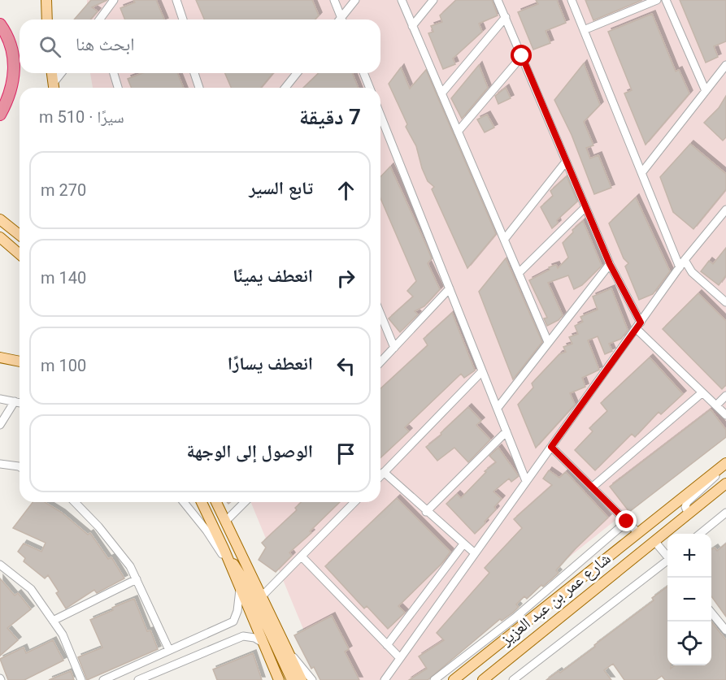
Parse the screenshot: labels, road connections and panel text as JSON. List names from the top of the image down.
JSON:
{
  "streets": {
    "main road": ["شارع عمر بن عبد العزيز"]
  },
  "page": {
    "search": "ابحث هنا",
    "heading": ["7 دقيقة", "سيرًا · 510 m"],
    "list": [
      ["تابع السير", "270 m"],
      ["انعطف يمينًا", "140 m"],
      ["انعطف يسارًا", "100 m"],
      "الوصول إلى الوجهة"
    ],
    "map_buttons": ["+", "−"]
  }
}
